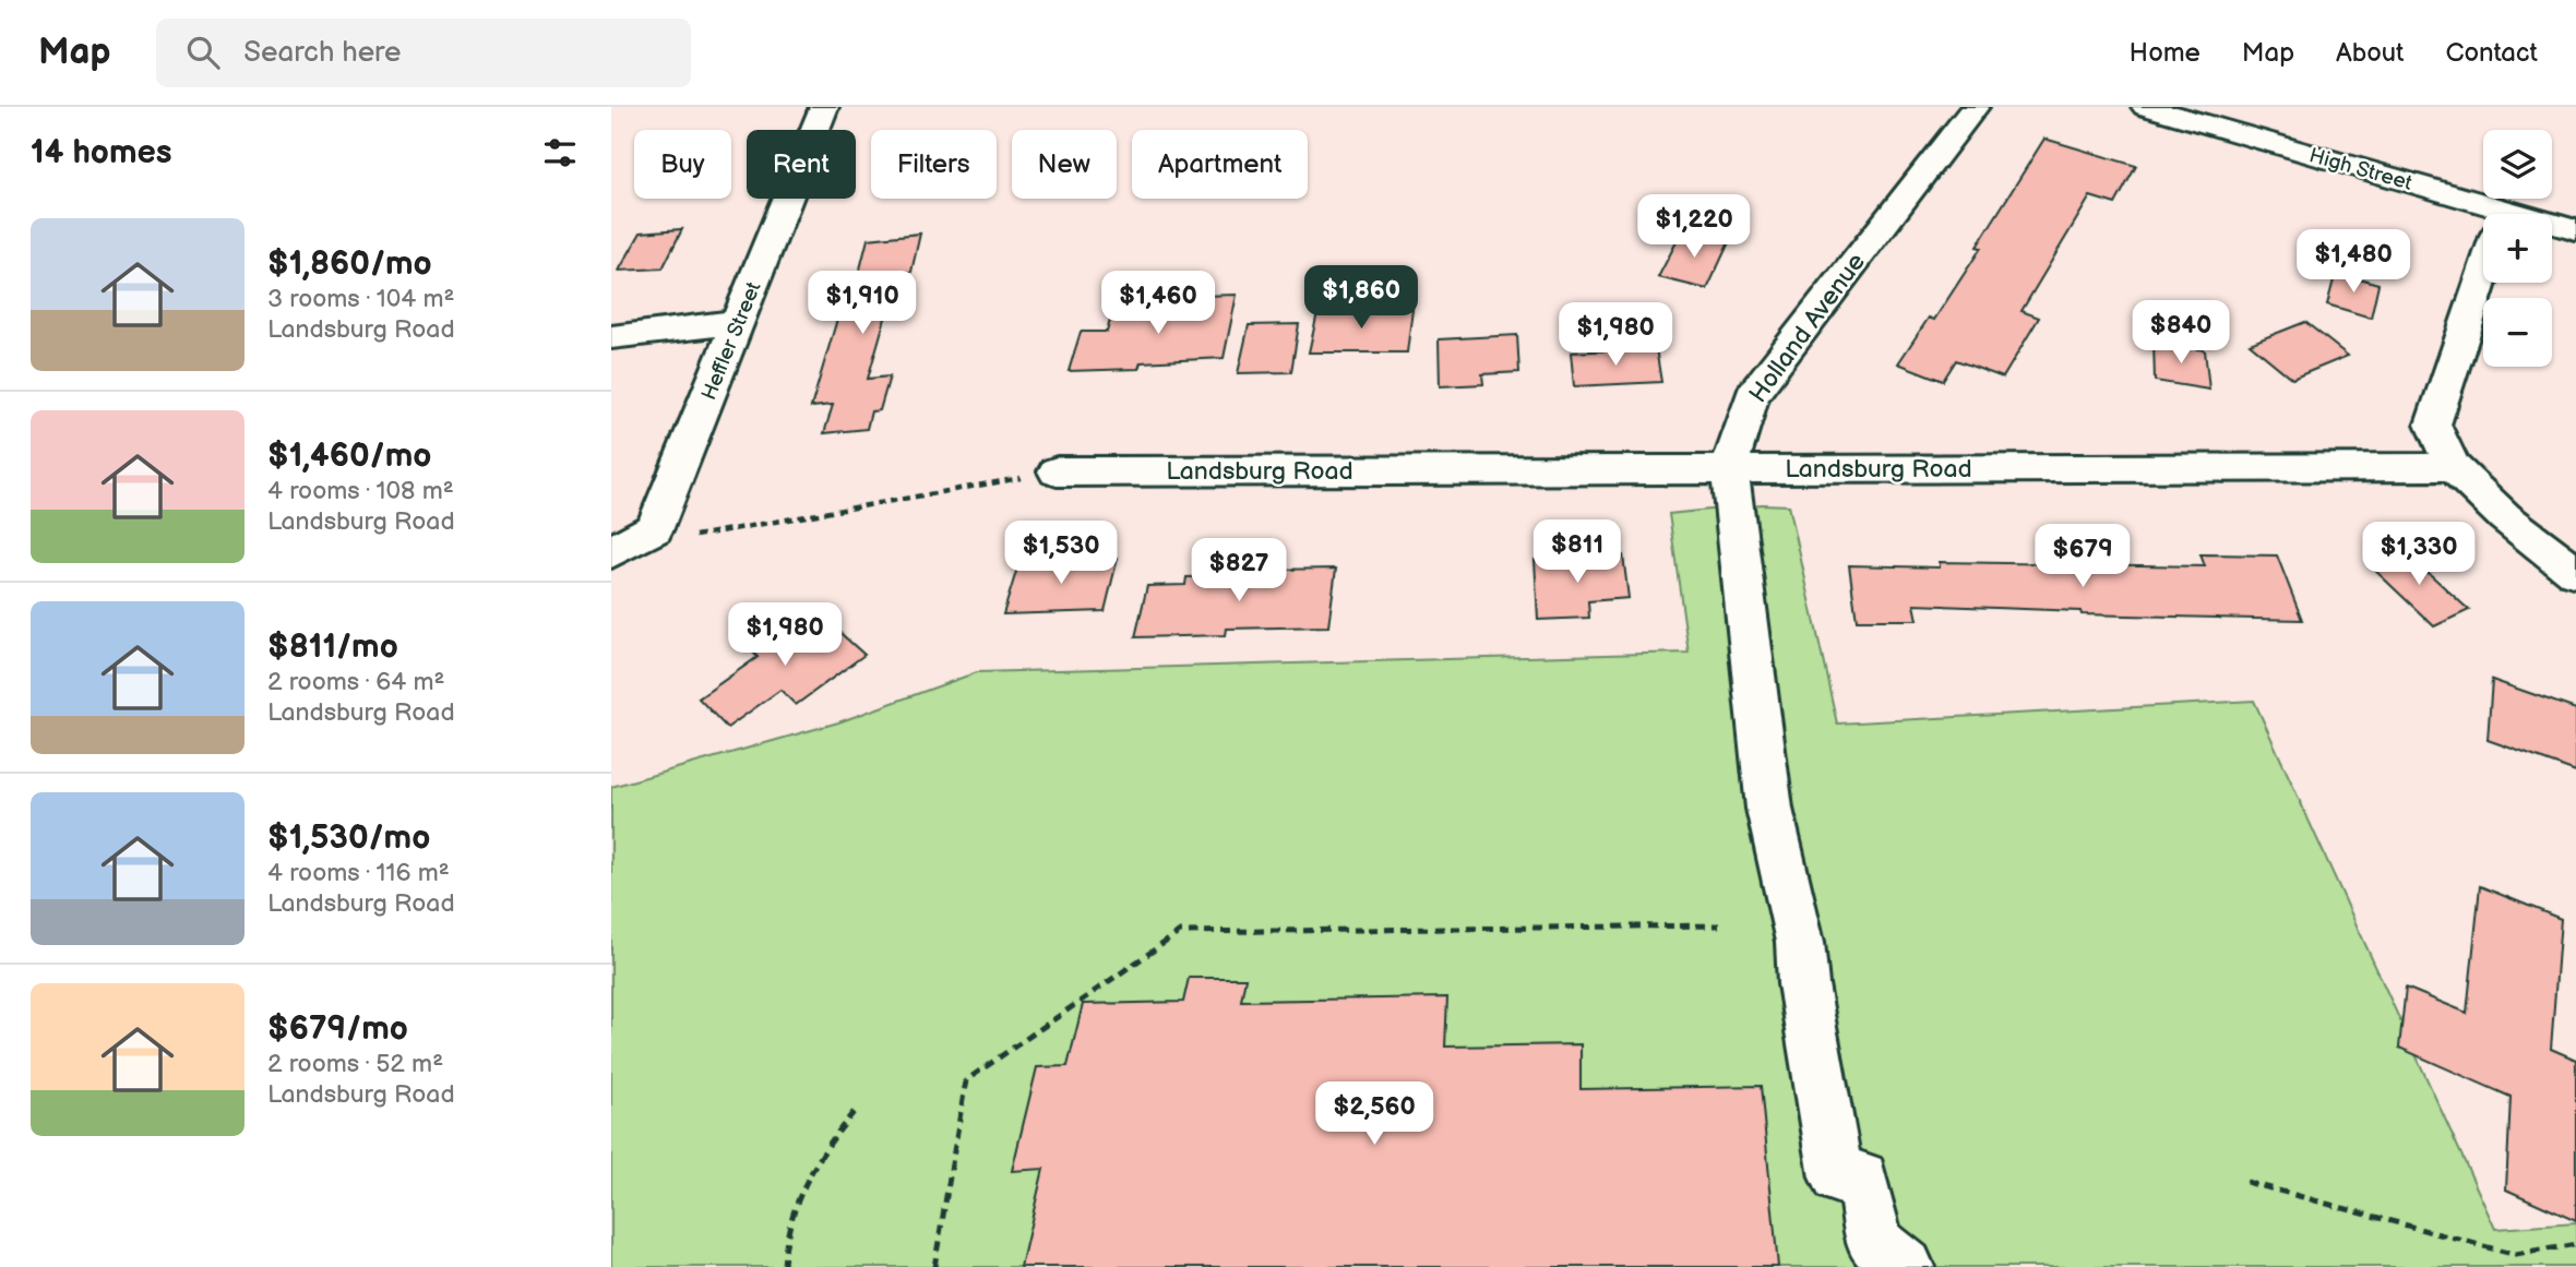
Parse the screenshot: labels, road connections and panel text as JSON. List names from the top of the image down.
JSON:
{
  "streets": {
    "street": [
      "High Street",
      "Holland Avenue",
      "Heffler Street",
      "Landsburg Road"
    ]
  },
  "crossings": [
    ["Holland Avenue", "Landsburg Road"]
  ],
  "page": {
    "header": "Map",
    "search": "Search here",
    "nav": [
      "Home",
      "Map",
      "About",
      "Contact"
    ],
    "heading": "14 homes",
    "map_buttons": ["+", "−"],
    "chip": [
      "Buy",
      "Rent",
      "Filters",
      "New",
      "Apartment"
    ],
    "price": [
      "$1,220",
      "$1,480",
      "$1,860",
      "$1,910",
      "$1,460",
      "$840",
      "$1,980",
      "$811",
      "$1,530",
      "$1,330",
      "$679",
      "$827",
      "$1,980",
      "$2,560"
    ],
    "list": [
      {
        "name": "$1,860/mo",
        "note": "3 rooms · 104 m² · Landsburg Road"
      },
      {
        "name": "$1,460/mo",
        "note": "4 rooms · 108 m² · Landsburg Road"
      },
      {
        "name": "$811/mo",
        "note": "2 rooms · 64 m² · Landsburg Road"
      },
      {
        "name": "$1,530/mo",
        "note": "4 rooms · 116 m² · Landsburg Road"
      },
      {
        "name": "$679/mo",
        "note": "2 rooms · 52 m² · Landsburg Road"
      }
    ]
  }
}
